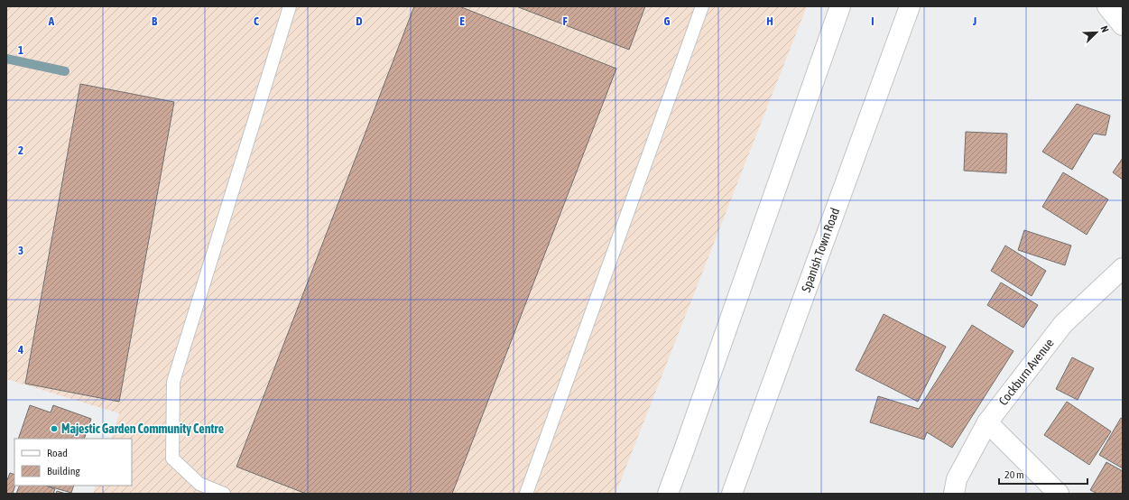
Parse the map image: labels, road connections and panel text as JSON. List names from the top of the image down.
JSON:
{
  "streets": {
    "main road": ["Spanish Town Road", "Cockburn Avenue"]
  },
  "places": ["Majestic Garden Community Centre"],
  "legend": ["Road", "Building"],
  "scale_bar": "20 m",
  "north": "top right",
  "grid": {
    "columns": [
      "A",
      "B",
      "C",
      "D",
      "E",
      "F",
      "G",
      "H",
      "I",
      "J"
    ],
    "rows": [
      "1",
      "2",
      "3",
      "4"
    ]
  }
}
